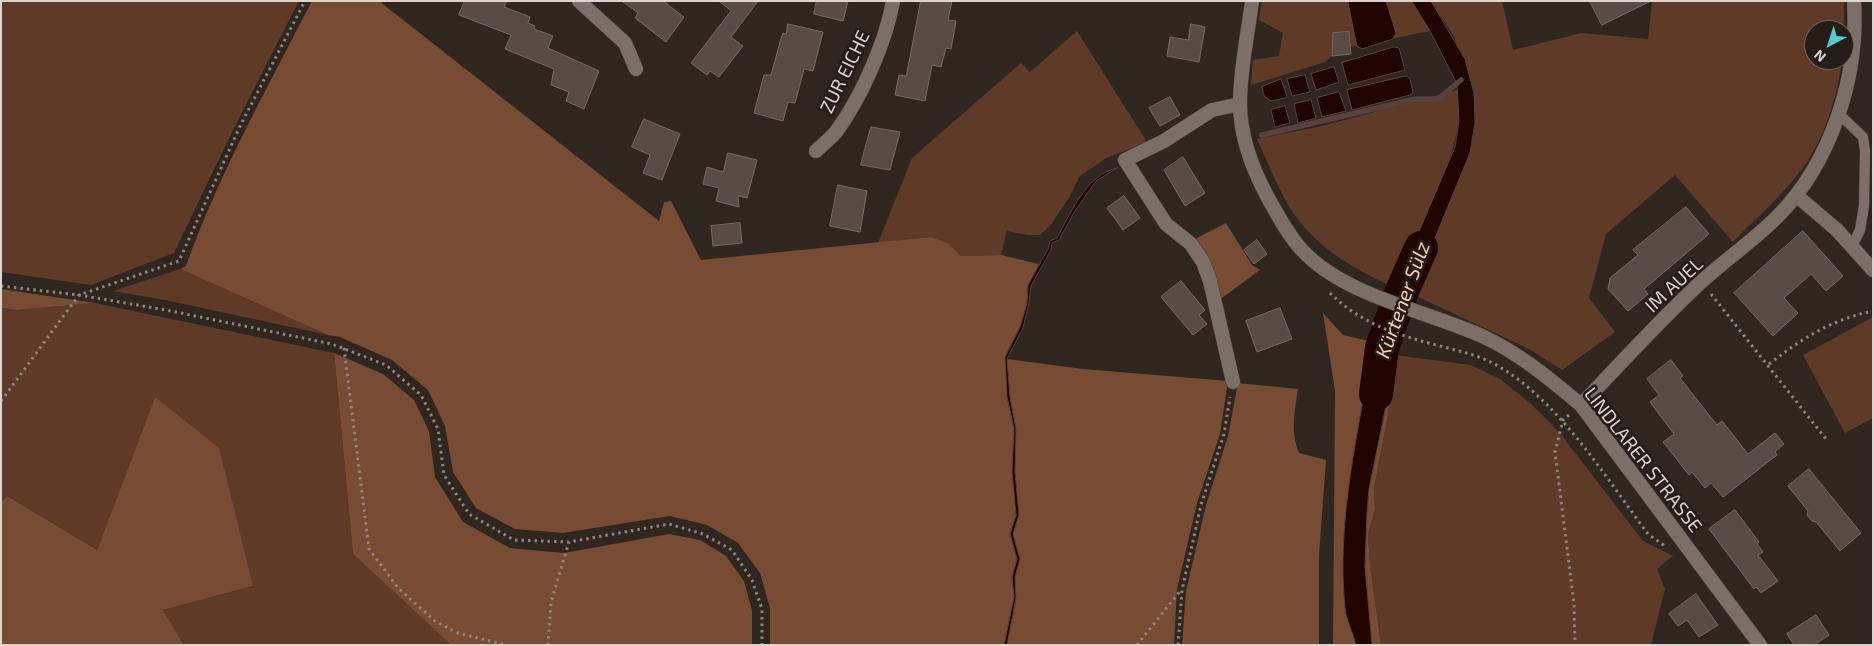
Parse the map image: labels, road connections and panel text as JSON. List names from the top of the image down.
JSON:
{
  "streets": {
    "street": ["ZUR EICHE", "IM AUEL", "LINDLARER STRASSE"]
  },
  "crossings": [
    ["IM AUEL", "LINDLARER STRASSE"]
  ],
  "water": ["Kürtener Sülz"],
  "north": "bottom left"
}
